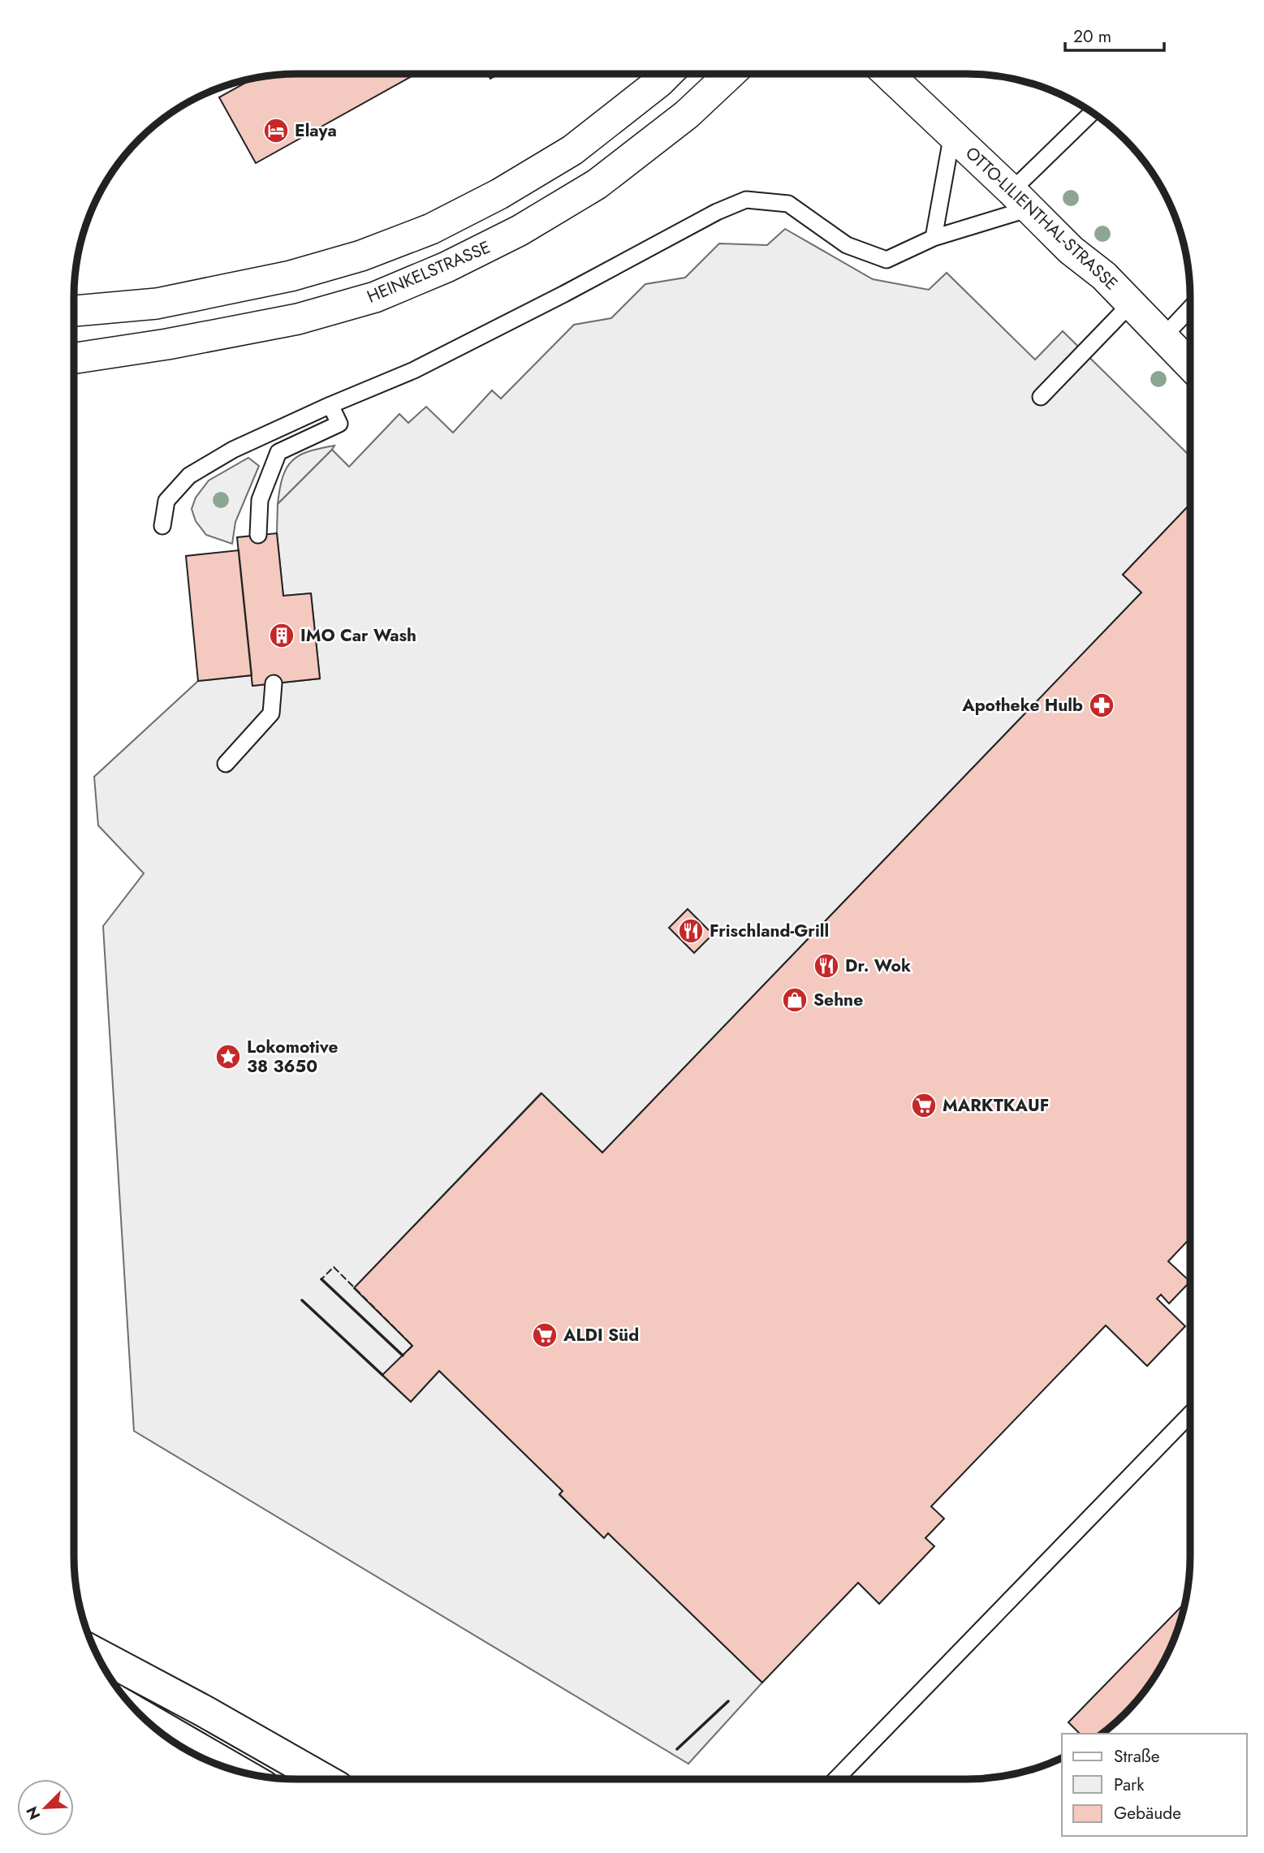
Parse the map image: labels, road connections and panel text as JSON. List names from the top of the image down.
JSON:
{
  "streets": {
    "street": ["OTTO-LILIENTHAL-STRASSE", "HEINKELSTRASSE"]
  },
  "places": {
    "hotel": ["Elaya"],
    "building": ["IMO Car Wash"],
    "pharmacy": ["Apotheke Hulb"],
    "restaurant": ["Frischland-Grill", "Dr. Wok"],
    "shop": ["Sehne"],
    "place": ["Lokomotive 38 3650"],
    "supermarket": ["MARKTKAUF", "ALDI Süd"]
  },
  "legend": ["Straße", "Park", "Gebäude"],
  "scale_bar": "20 m",
  "north": "bottom left"
}
